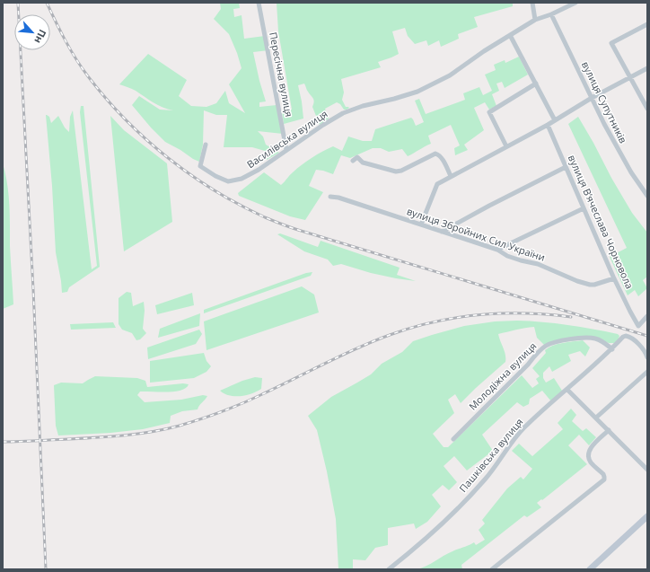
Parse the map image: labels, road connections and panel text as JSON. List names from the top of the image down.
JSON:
{
  "streets": {
    "street": [
      "Пересічна вулиця",
      "вулиця Супутників",
      "Василівська вулиця",
      "вулиця Вʼячеслава Чорновола",
      "вулиця Збройних Сил України",
      "Молодіжна вулиця",
      "Пашківська вулиця"
    ]
  },
  "crossings": [
    ["Пересічна вулиця", "Василівська вулиця"],
    ["вулиця Супутників", "Василівська вулиця"],
    ["вулиця Вʼячеслава Чорновола", "вулиця Збройних Сил України"],
    ["Молодіжна вулиця", "Пашківська вулиця"]
  ],
  "north": "bottom right"
}
